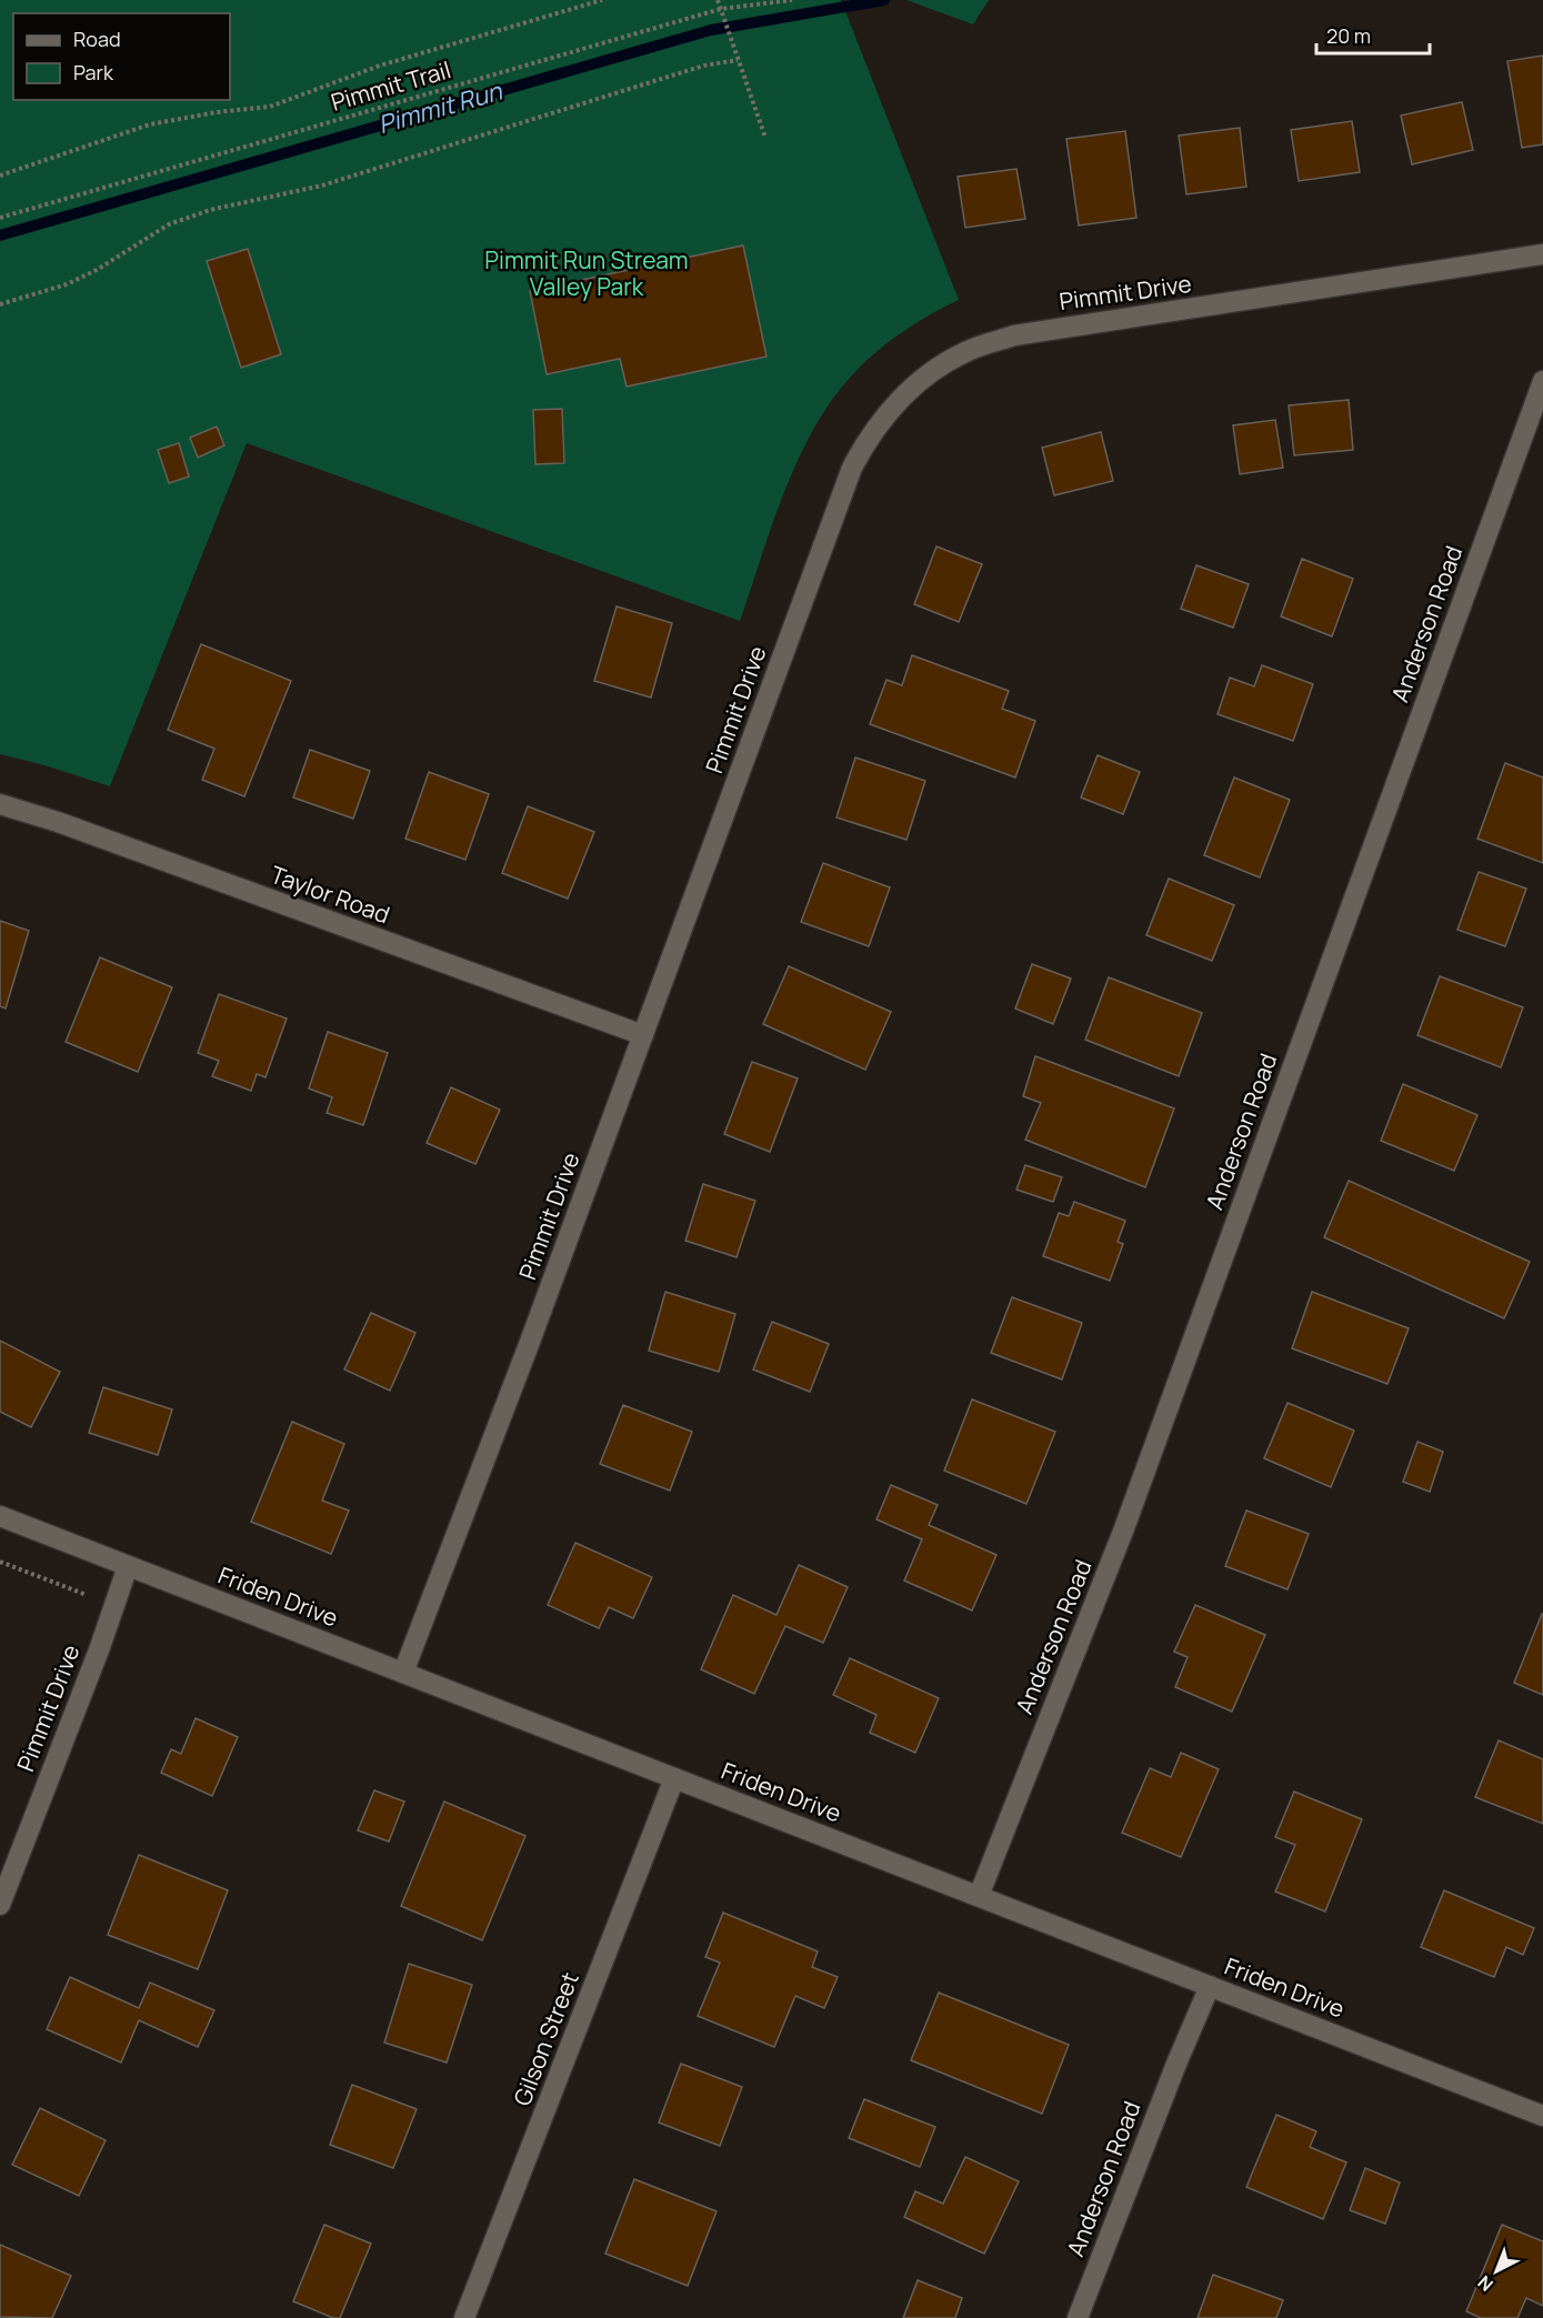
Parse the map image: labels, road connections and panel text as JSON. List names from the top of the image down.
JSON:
{
  "streets": {
    "street": [
      "Pimmit Drive",
      "Anderson Road",
      "Taylor Road",
      "Friden Drive",
      "Gilson Street"
    ],
    "path": ["Pimmit Trail"]
  },
  "crossings": [
    ["Pimmit Drive", "Taylor Road"],
    ["Pimmit Drive", "Friden Drive"],
    ["Anderson Road", "Friden Drive"],
    ["Friden Drive", "Gilson Street"]
  ],
  "water": ["Pimmit Run"],
  "parks": ["Pimmit Run Stream Valley Park"],
  "legend": ["Road", "Park"],
  "scale_bar": "20 m",
  "north": "bottom left"
}
